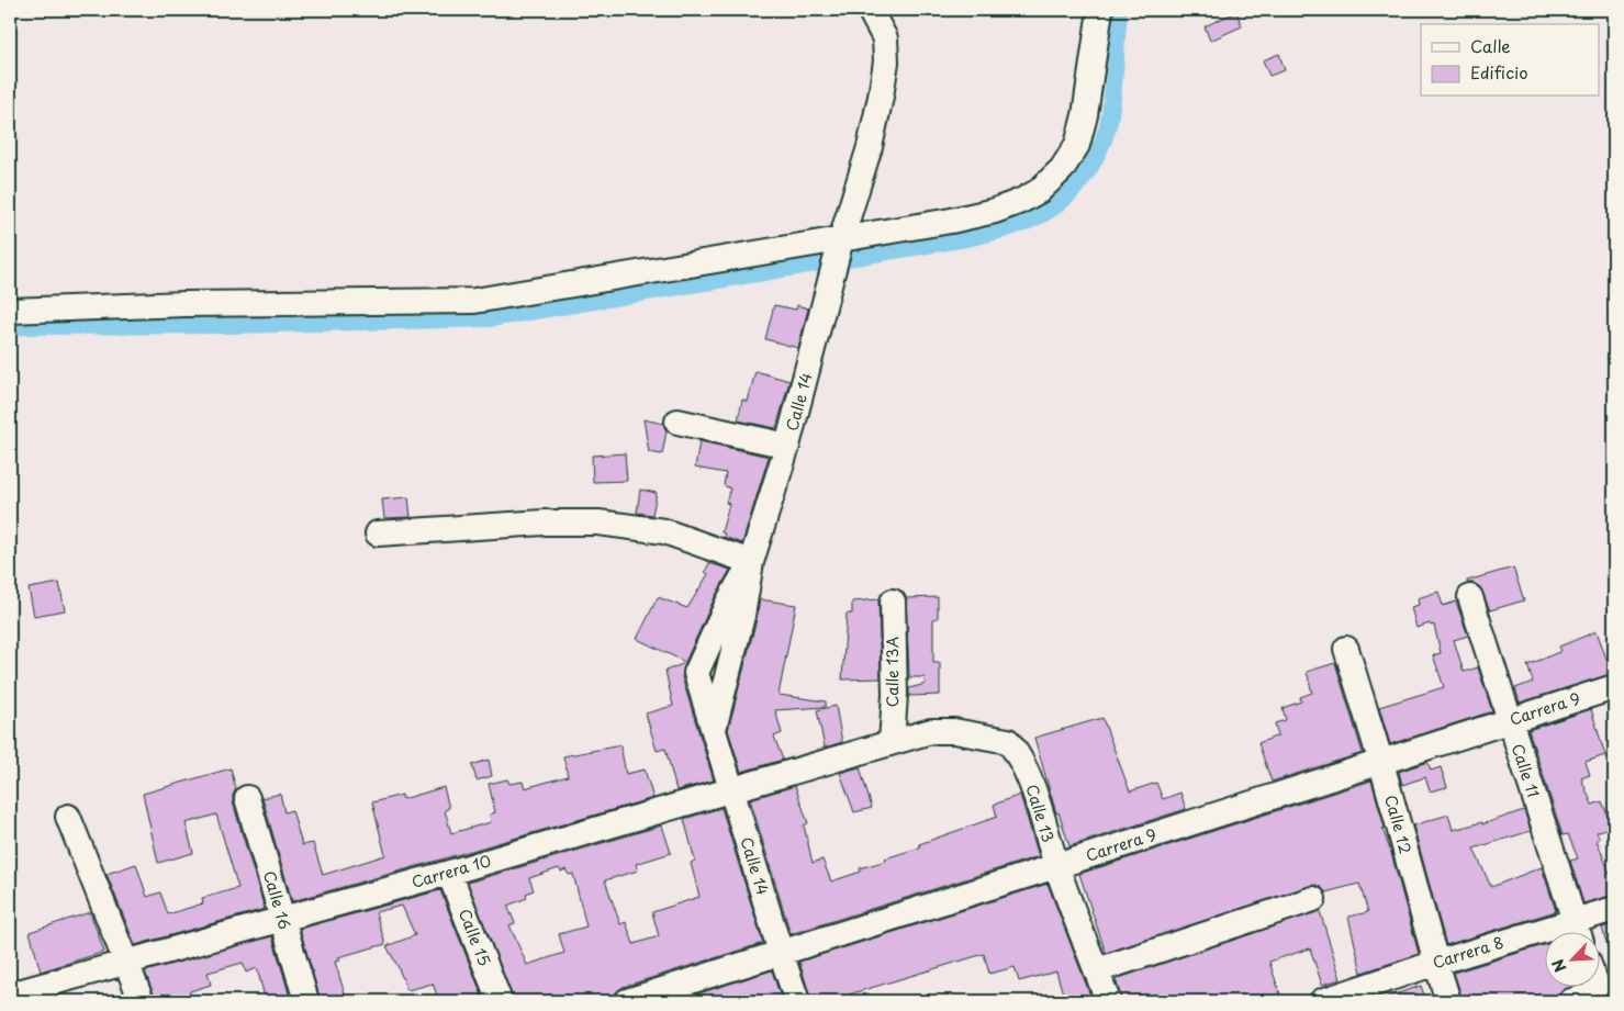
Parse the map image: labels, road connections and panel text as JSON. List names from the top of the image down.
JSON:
{
  "streets": {
    "street": [
      "Calle 14",
      "Calle 13A",
      "Carrera 9",
      "Calle 11",
      "Calle 13",
      "Calle 12",
      "Carrera 10",
      "Calle 16",
      "Calle 15",
      "Carrera 8"
    ]
  },
  "crossings": [
    ["Calle 14", "Carrera 9"],
    ["Calle 14", "Carrera 10"],
    ["Calle 13A", "Calle 13"],
    ["Calle 13A", "Carrera 10"],
    ["Carrera 9", "Calle 11"],
    ["Carrera 9", "Calle 13"],
    ["Carrera 9", "Calle 12"],
    ["Calle 13", "Carrera 10"],
    ["Calle 12", "Carrera 8"],
    ["Carrera 10", "Calle 16"],
    ["Carrera 10", "Calle 15"]
  ],
  "legend": ["Calle", "Edificio"],
  "north": "bottom left"
}
